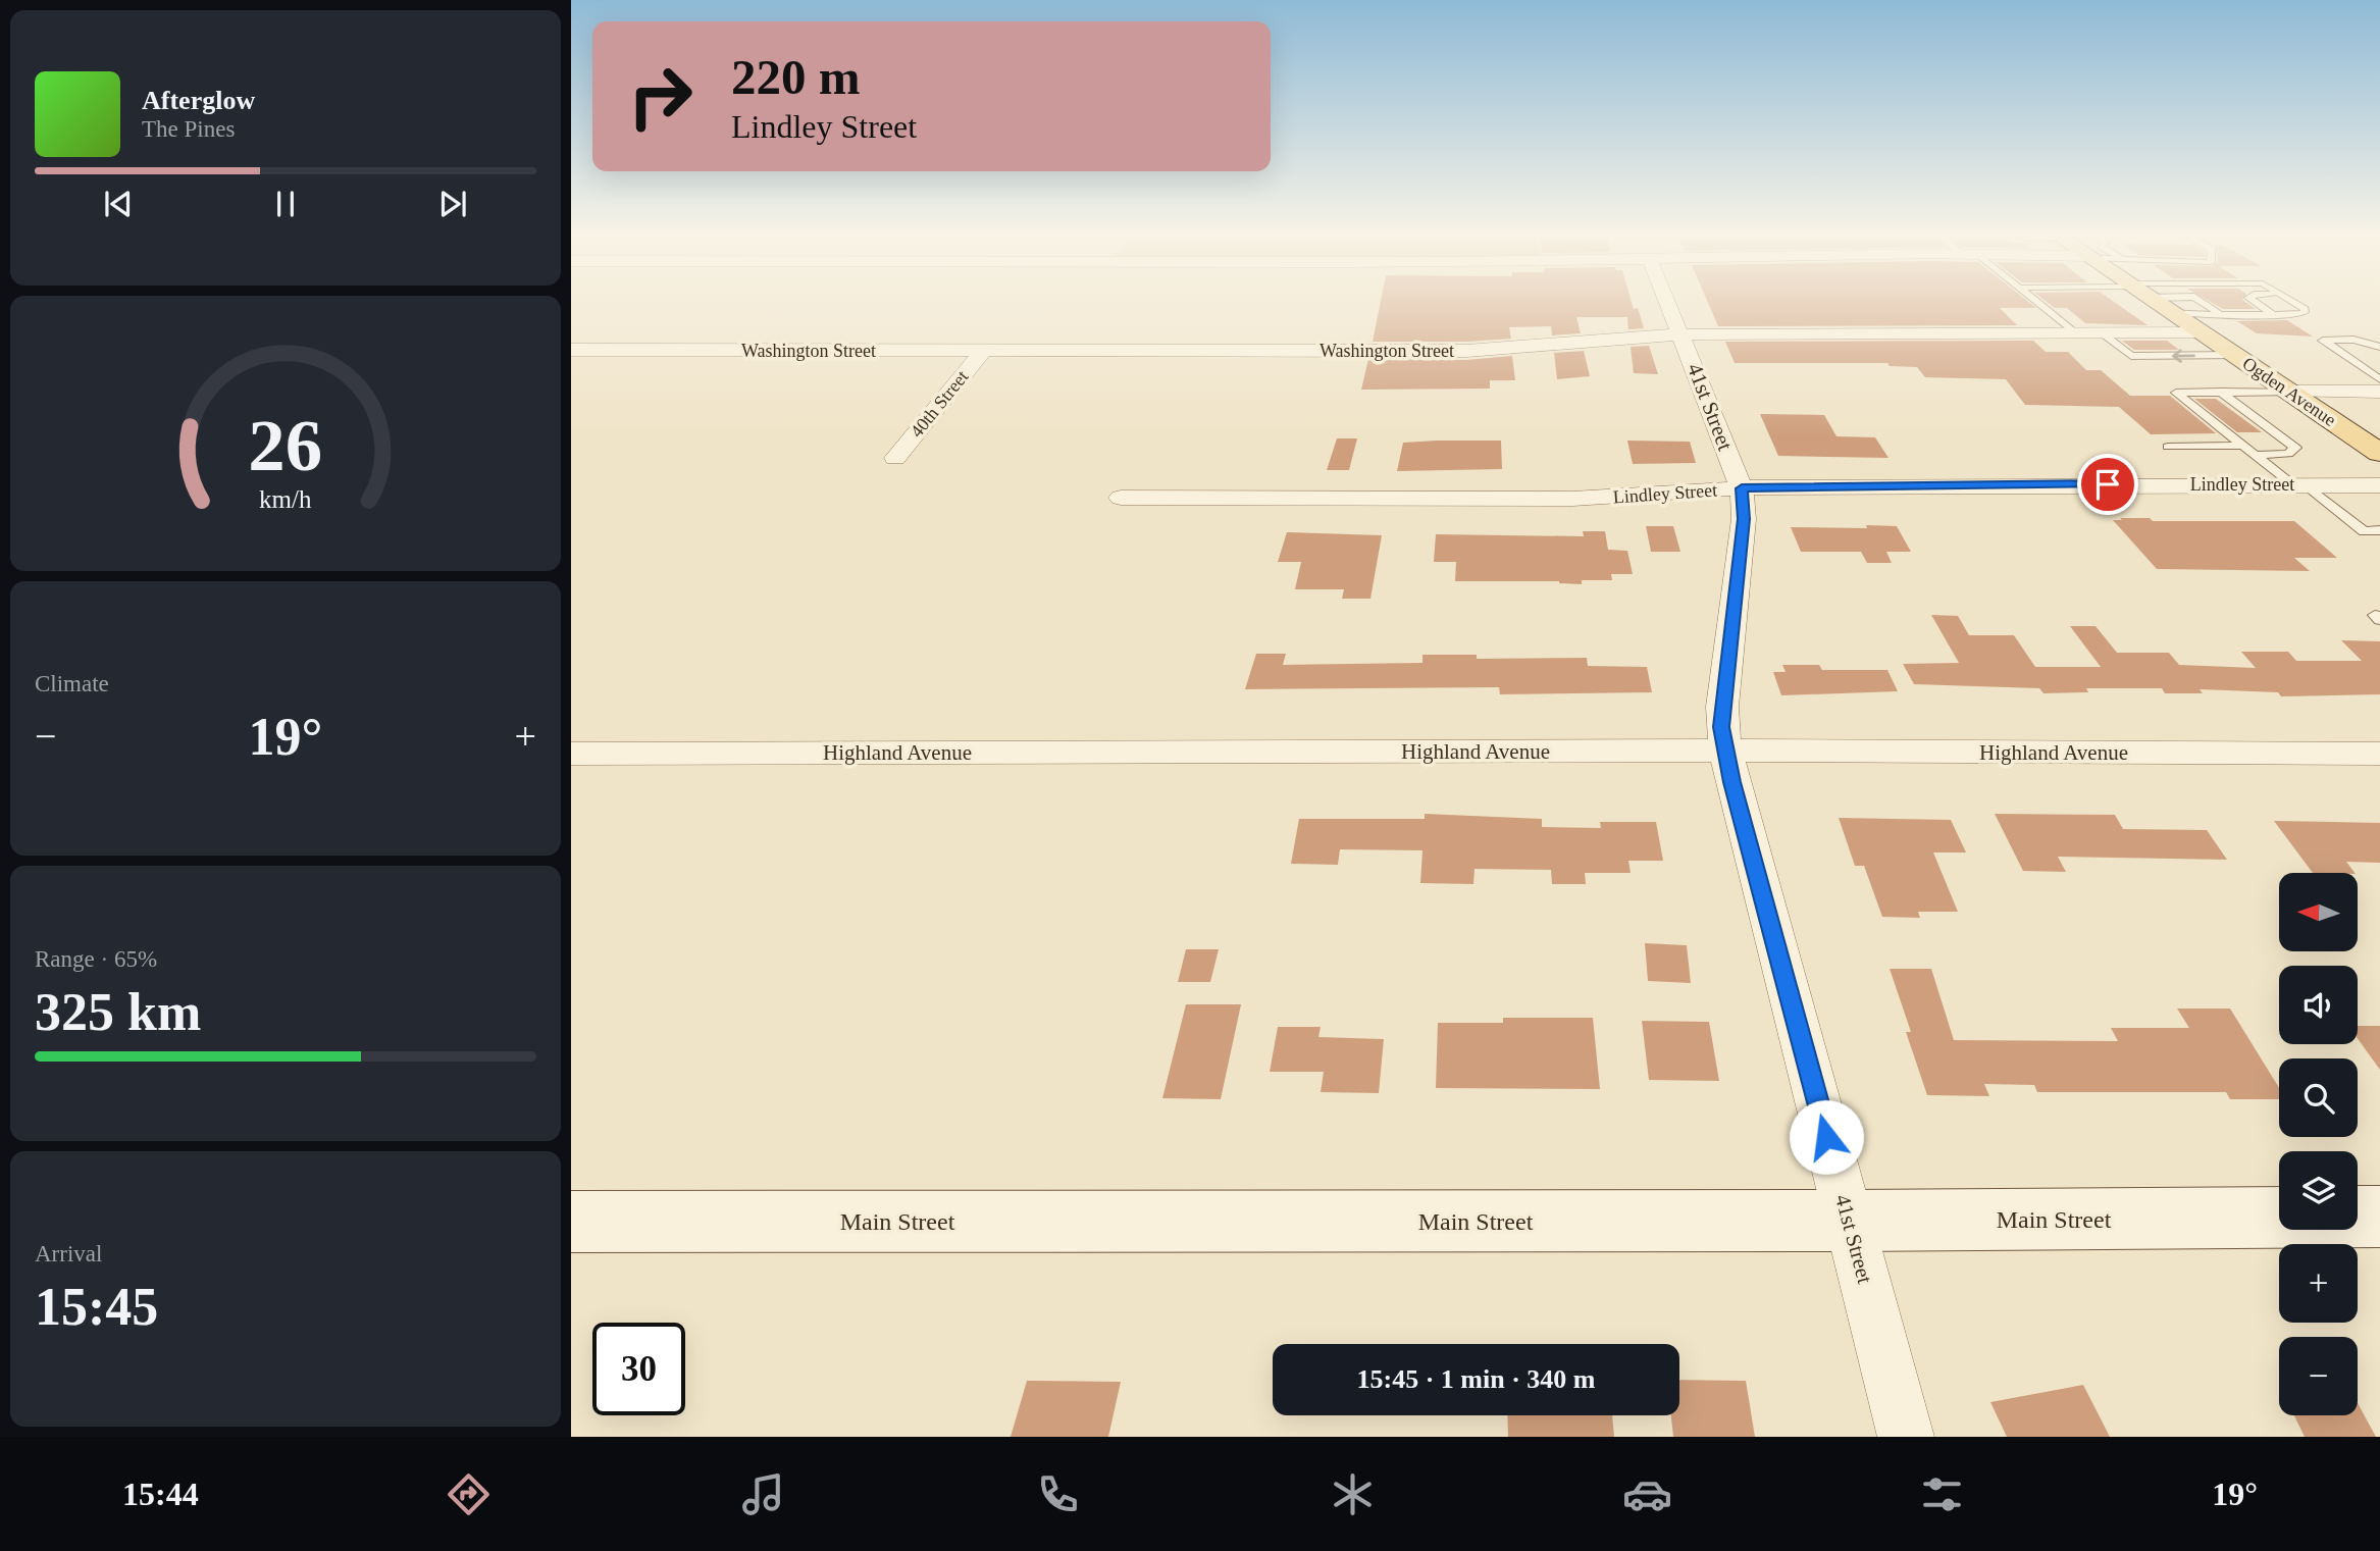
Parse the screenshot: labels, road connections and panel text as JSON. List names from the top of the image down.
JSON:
{
  "streets": {
    "main road": ["Ogden Avenue", "Main Street"],
    "street": [
      "Washington Street",
      "40th Street",
      "41st Street",
      "Lindley Street",
      "Highland Avenue"
    ]
  },
  "crossings": [
    ["Washington Street", "Ogden Avenue"],
    ["Washington Street", "40th Street"],
    ["Washington Street", "41st Street"],
    ["41st Street", "Lindley Street"],
    ["41st Street", "Highland Avenue"],
    ["41st Street", "Main Street"]
  ],
  "north": "left",
  "page": {
    "turn": ["220 m", "Lindley Street"],
    "song": ["Afterglow", "The Pines"],
    "tile": [
      "Climate",
      ["Range · 65%", "325 km"],
      ["Arrival", "15:45"]
    ],
    "heat": ["−", "19°", "+"],
    "map_buttons": ["+", "−"],
    "limit": "30",
    "trip": "15:45 · 1 min · 340 m",
    "tabs": ["15:44", "19°"],
    "gauge": ["26", "km/h"]
  }
}
